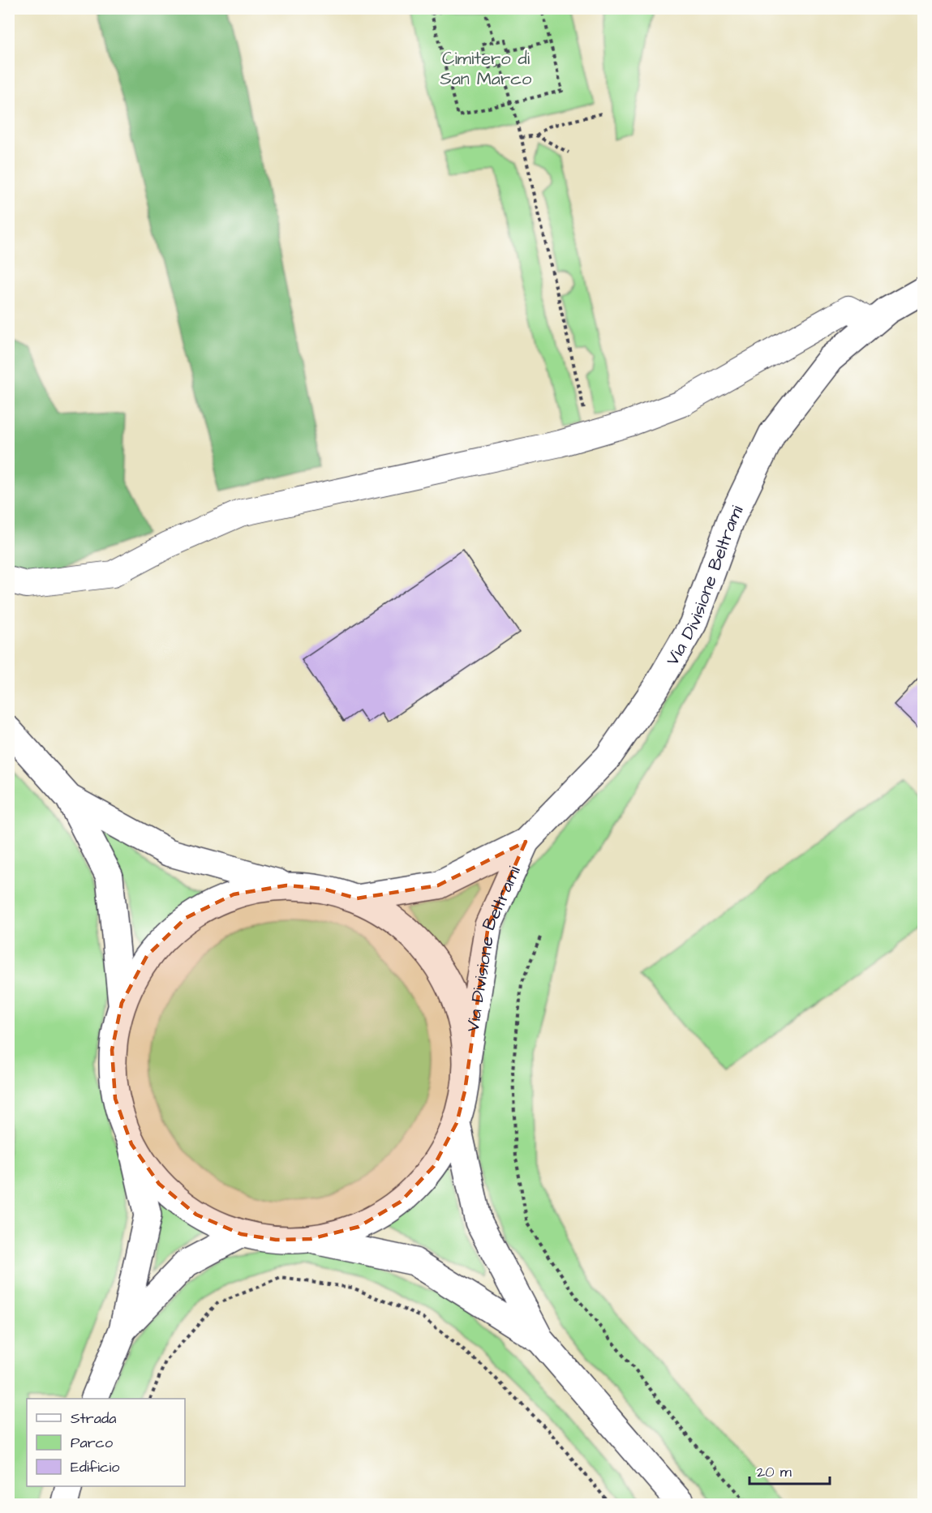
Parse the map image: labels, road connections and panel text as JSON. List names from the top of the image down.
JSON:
{
  "streets": {
    "main road": ["Via Divisione Beltrami"]
  },
  "parks": ["Cimitero di San Marco"],
  "legend": ["Strada", "Parco", "Edificio"],
  "scale_bar": "20 m"
}
